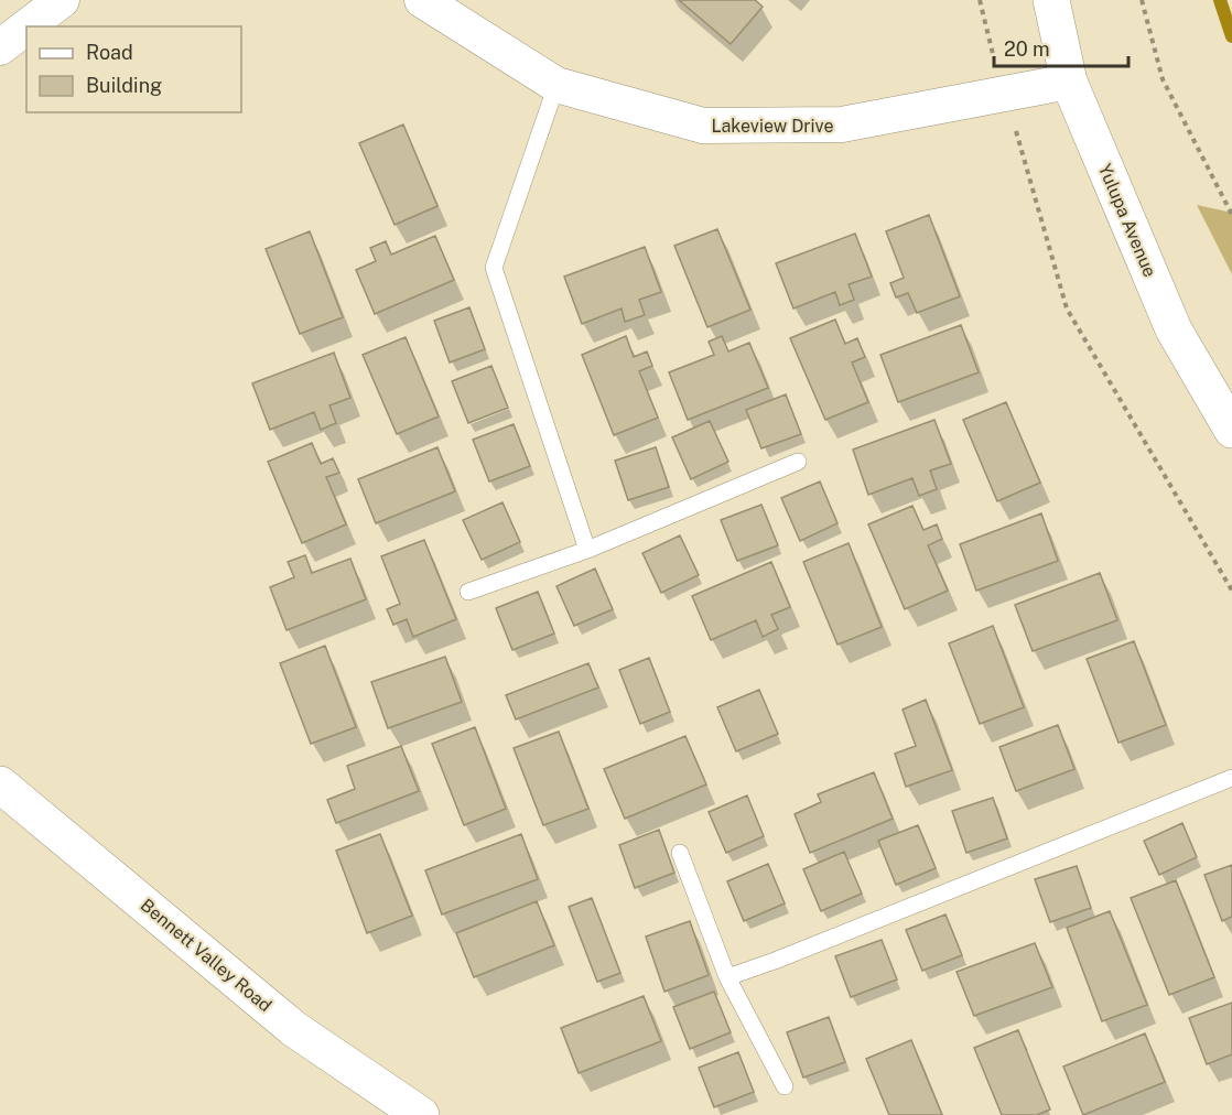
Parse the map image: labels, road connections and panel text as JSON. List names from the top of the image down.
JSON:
{
  "streets": {
    "street": ["Lakeview Drive", "Yulupa Avenue", "Bennett Valley Road"]
  },
  "crossings": [
    ["Lakeview Drive", "Yulupa Avenue"]
  ],
  "legend": ["Road", "Building"],
  "scale_bar": "20 m"
}
